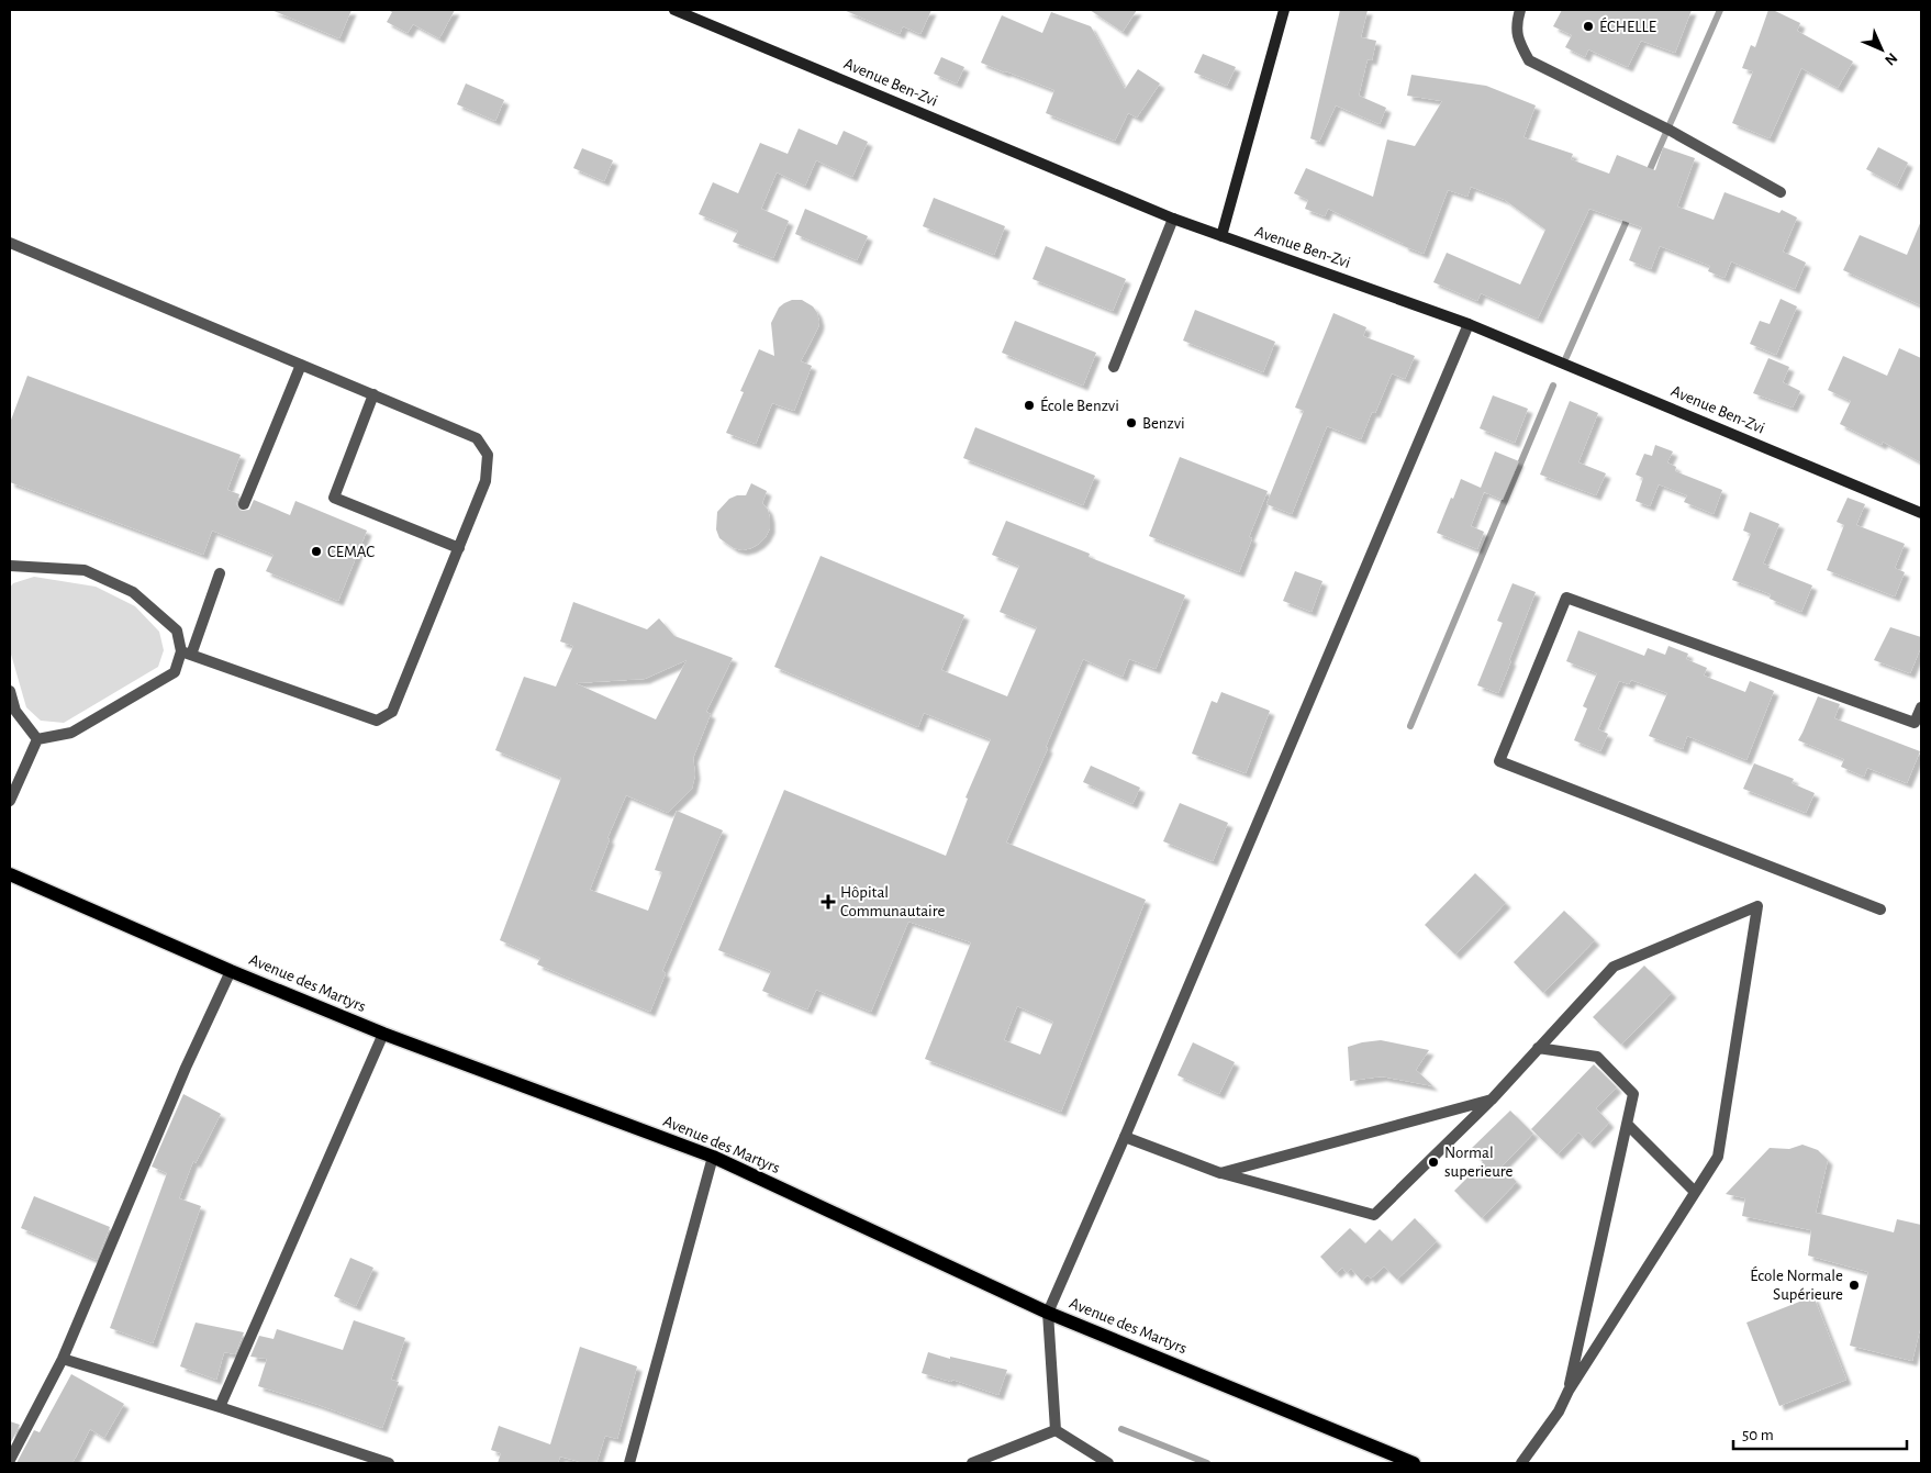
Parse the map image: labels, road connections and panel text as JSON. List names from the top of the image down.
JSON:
{
  "streets": {
    "main road": ["Avenue des Martyrs"],
    "street": ["Avenue Ben-Zvi"]
  },
  "places": {
    "other": [
      "ÉCHELLE",
      "École Benzvi",
      "Benzvi",
      "CEMAC",
      "Normal superieure",
      "École Normale Supérieure"
    ],
    "health": ["Hôpital Communautaire"]
  },
  "scale_bar": "50 m",
  "north": "bottom right"
}
